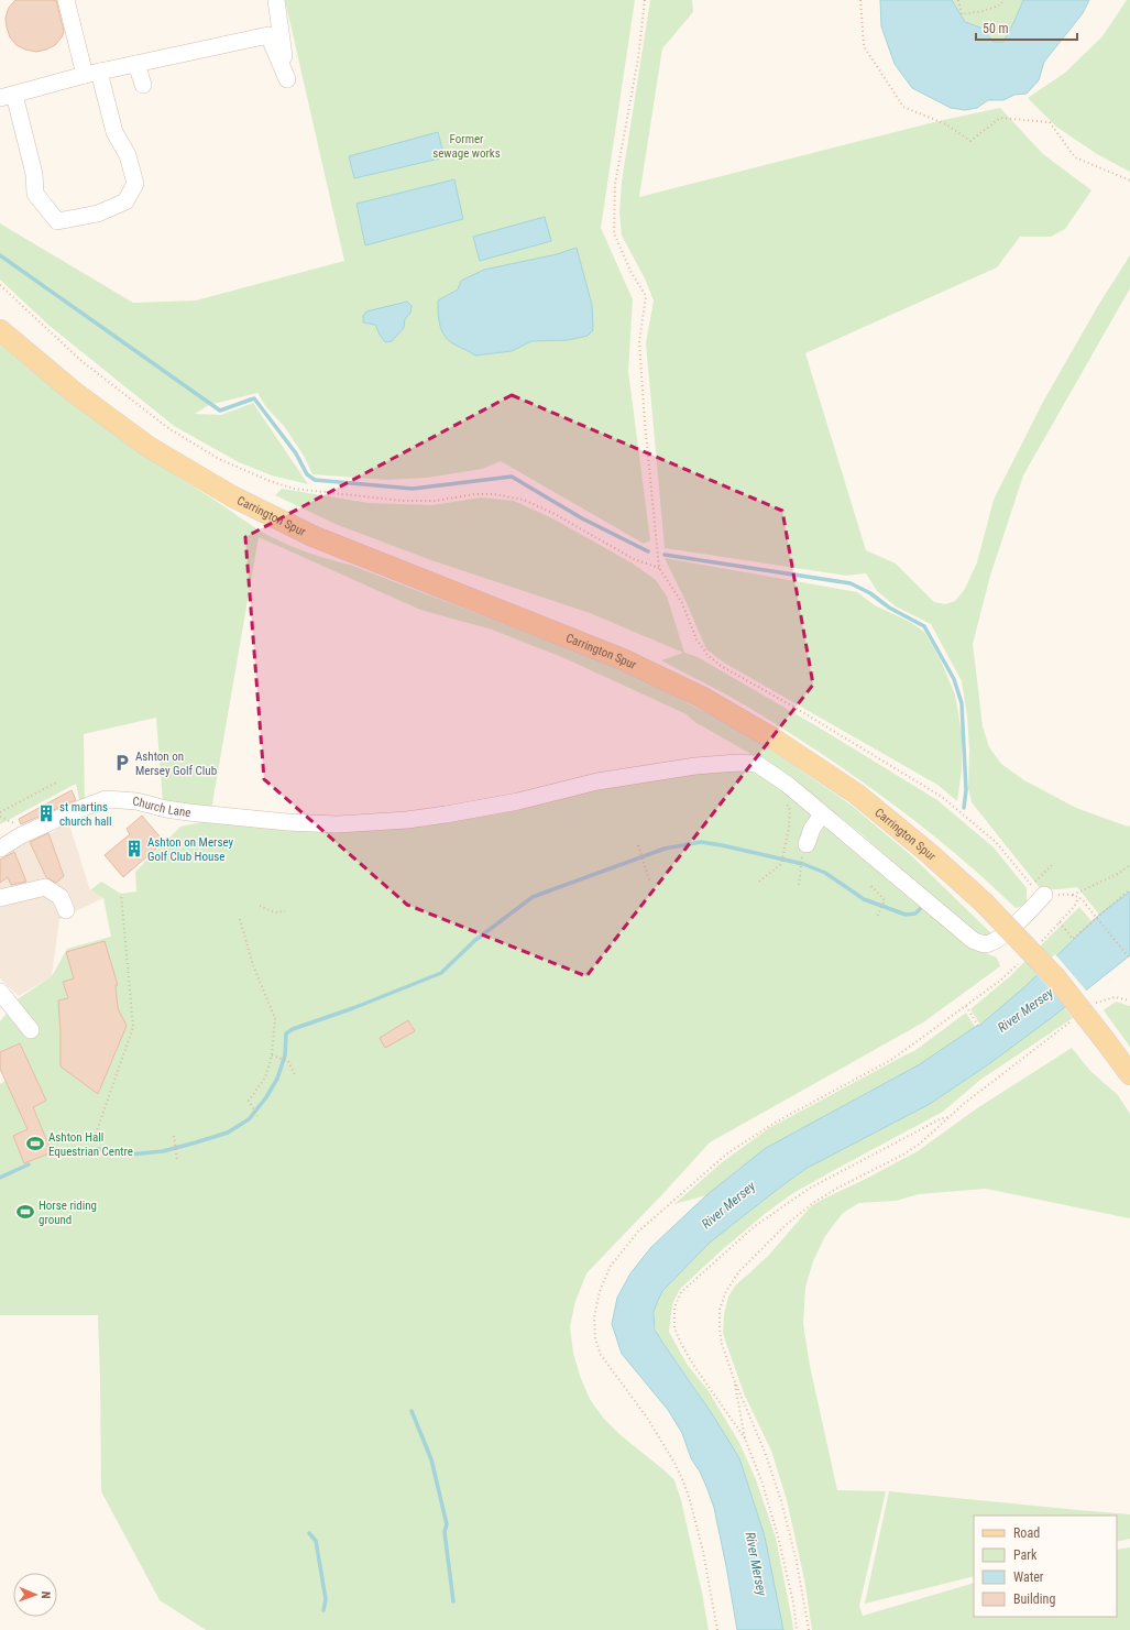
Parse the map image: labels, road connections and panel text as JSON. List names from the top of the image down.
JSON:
{
  "streets": {
    "main road": ["Carrington Spur"],
    "street": ["Church Lane"]
  },
  "water": ["River Mersey"],
  "parks": ["Former sewage works"],
  "places": {
    "parking": ["Ashton on Mersey Golf Club"],
    "building": ["st martins church hall", "Ashton on Mersey Golf Club House"],
    "sports": ["Ashton Hall Equestrian Centre", "Horse riding ground"]
  },
  "legend": [
    "Road",
    "Park",
    "Water",
    "Building"
  ],
  "scale_bar": "50 m",
  "north": "right"
}
